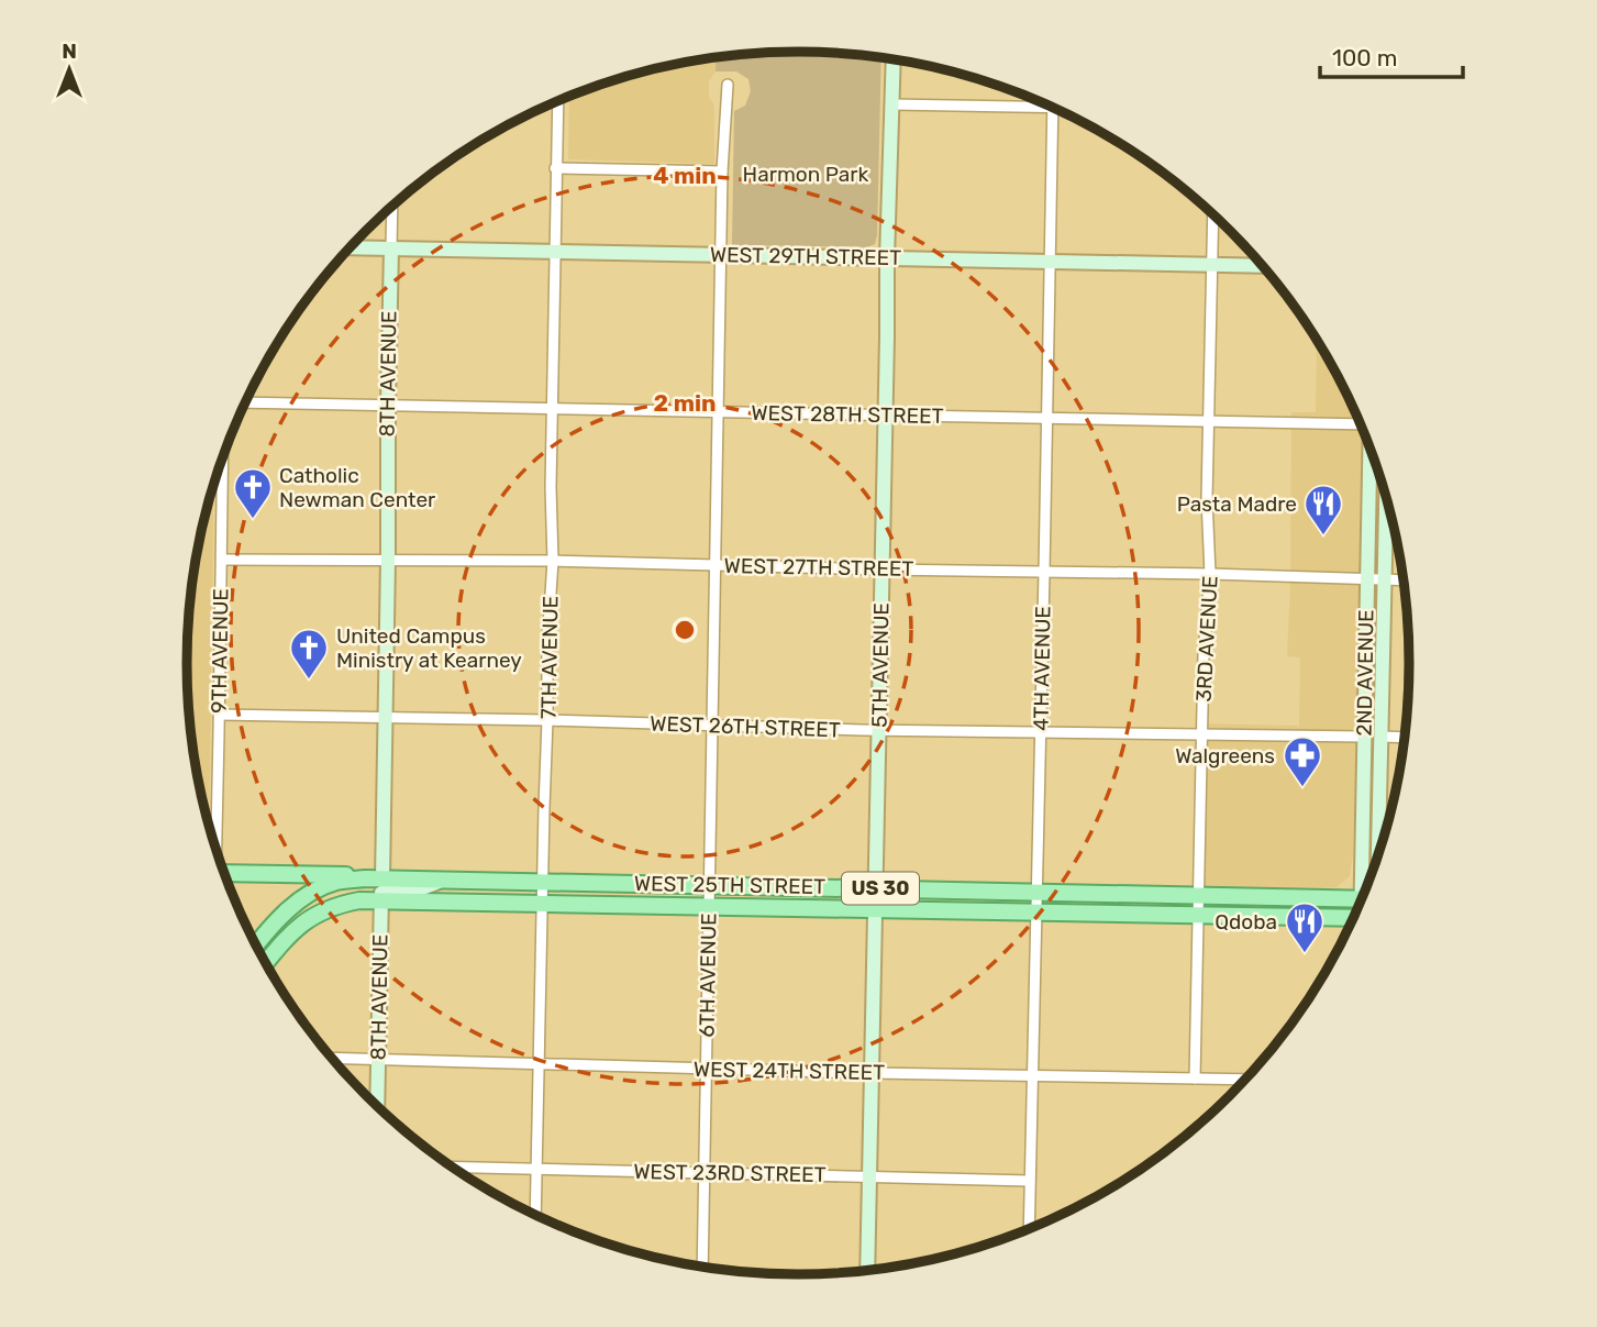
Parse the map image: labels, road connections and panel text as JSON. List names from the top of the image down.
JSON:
{
  "streets": {
    "main road": ["WEST 25TH STREET", "US 30"],
    "street": [
      "WEST 29TH STREET",
      "8TH AVENUE",
      "WEST 28TH STREET",
      "WEST 27TH STREET",
      "3RD AVENUE",
      "9TH AVENUE",
      "7TH AVENUE",
      "5TH AVENUE",
      "4TH AVENUE",
      "2ND AVENUE",
      "WEST 26TH STREET",
      "6TH AVENUE",
      "WEST 24TH STREET",
      "WEST 23RD STREET"
    ]
  },
  "crossings": [
    ["WEST 29TH STREET", "8TH AVENUE"],
    ["WEST 29TH STREET", "3RD AVENUE"],
    ["WEST 29TH STREET", "7TH AVENUE"],
    ["WEST 29TH STREET", "5TH AVENUE"],
    ["WEST 29TH STREET", "4TH AVENUE"],
    ["WEST 29TH STREET", "6TH AVENUE"],
    ["8TH AVENUE", "WEST 28TH STREET"],
    ["8TH AVENUE", "WEST 27TH STREET"],
    ["8TH AVENUE", "WEST 26TH STREET"],
    ["8TH AVENUE", "WEST 25TH STREET"],
    ["8TH AVENUE", "WEST 24TH STREET"],
    ["WEST 28TH STREET", "3RD AVENUE"],
    ["WEST 28TH STREET", "7TH AVENUE"],
    ["WEST 28TH STREET", "5TH AVENUE"],
    ["WEST 28TH STREET", "4TH AVENUE"],
    ["WEST 28TH STREET", "6TH AVENUE"],
    ["WEST 27TH STREET", "3RD AVENUE"],
    ["WEST 27TH STREET", "9TH AVENUE"],
    ["WEST 27TH STREET", "7TH AVENUE"],
    ["WEST 27TH STREET", "5TH AVENUE"],
    ["WEST 27TH STREET", "4TH AVENUE"],
    ["WEST 27TH STREET", "2ND AVENUE"],
    ["WEST 27TH STREET", "6TH AVENUE"],
    ["3RD AVENUE", "WEST 26TH STREET"],
    ["3RD AVENUE", "WEST 25TH STREET"],
    ["3RD AVENUE", "WEST 24TH STREET"],
    ["9TH AVENUE", "WEST 26TH STREET"],
    ["7TH AVENUE", "WEST 26TH STREET"],
    ["7TH AVENUE", "WEST 25TH STREET"],
    ["7TH AVENUE", "WEST 24TH STREET"],
    ["7TH AVENUE", "WEST 23RD STREET"],
    ["5TH AVENUE", "WEST 26TH STREET"],
    ["5TH AVENUE", "WEST 25TH STREET"],
    ["5TH AVENUE", "WEST 24TH STREET"],
    ["5TH AVENUE", "WEST 23RD STREET"],
    ["4TH AVENUE", "WEST 26TH STREET"],
    ["4TH AVENUE", "WEST 25TH STREET"],
    ["4TH AVENUE", "WEST 24TH STREET"],
    ["4TH AVENUE", "WEST 23RD STREET"],
    ["2ND AVENUE", "WEST 26TH STREET"],
    ["WEST 26TH STREET", "6TH AVENUE"],
    ["WEST 25TH STREET", "6TH AVENUE"],
    ["6TH AVENUE", "WEST 24TH STREET"],
    ["6TH AVENUE", "WEST 23RD STREET"]
  ],
  "parks": ["Harmon Park"],
  "places": {
    "church": ["Catholic Newman Center", "United Campus Ministry at Kearney"],
    "restaurant": ["Pasta Madre", "Qdoba"],
    "pharmacy": ["Walgreens"]
  },
  "scale_bar": "100 m",
  "north": "top",
  "rings": ["4 min", "2 min"]
}
